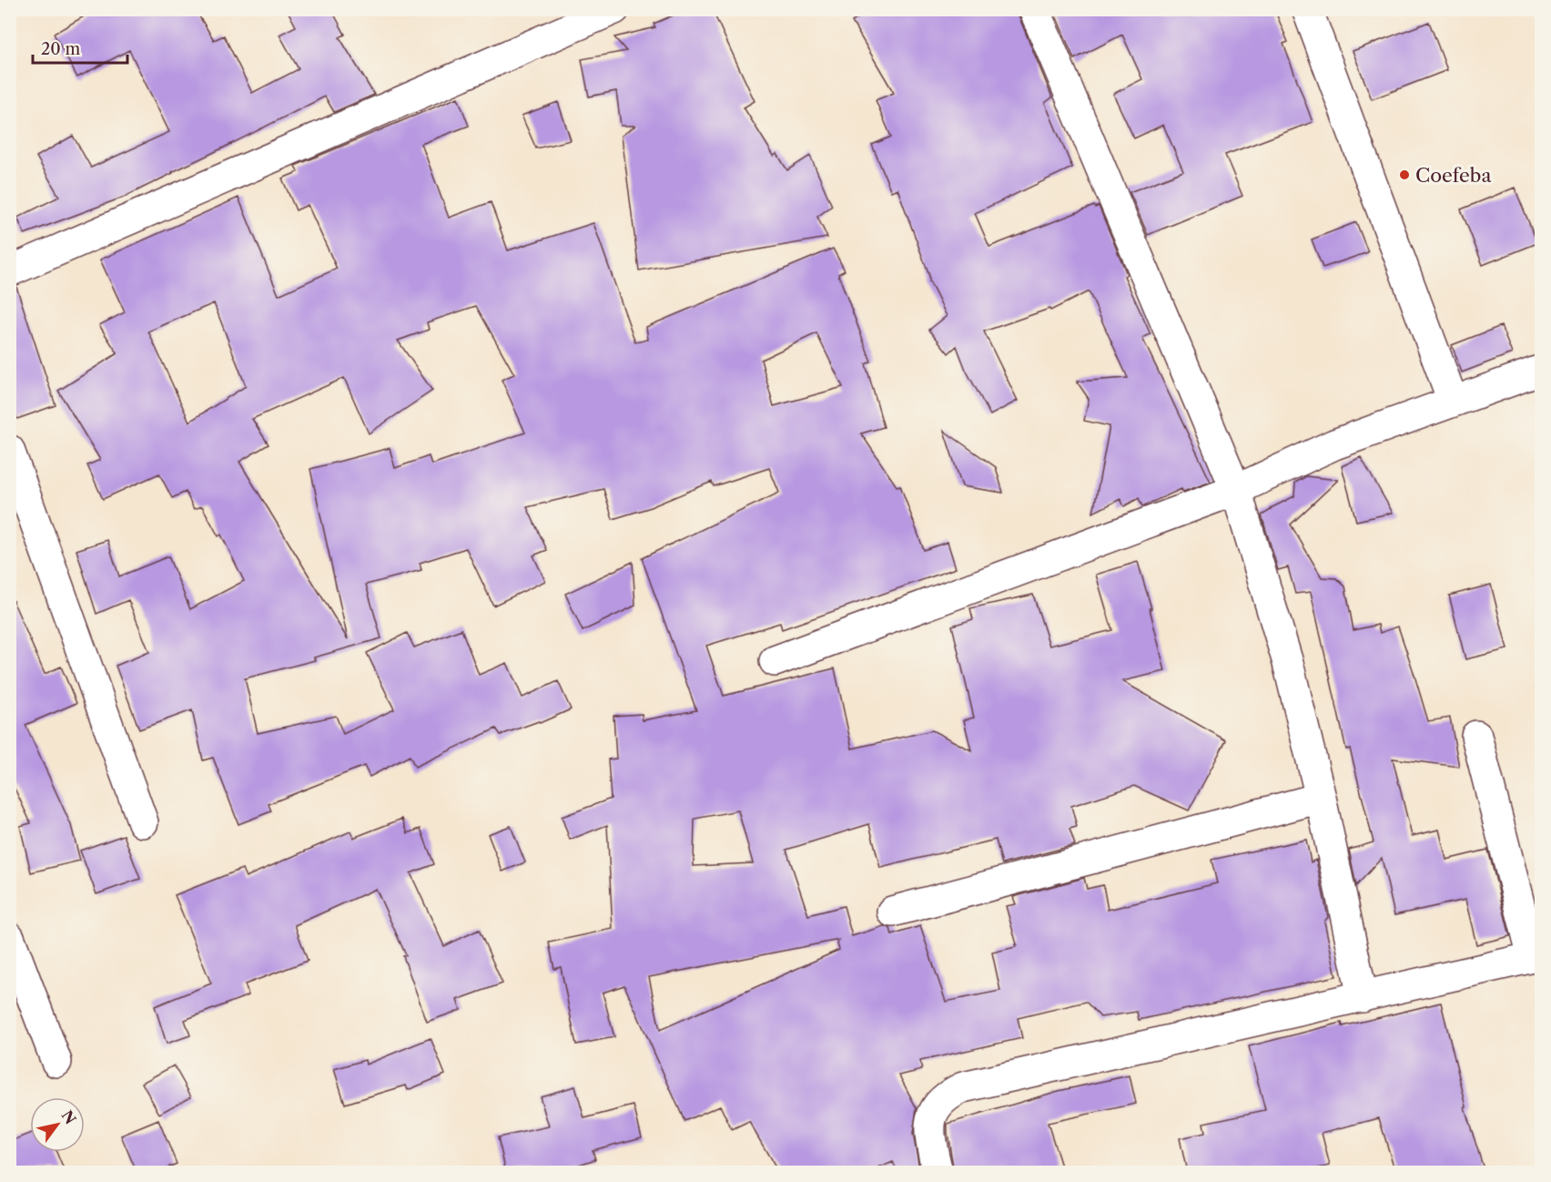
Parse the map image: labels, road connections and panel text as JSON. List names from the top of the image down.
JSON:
{
  "places": ["Coefeba"],
  "scale_bar": "20 m",
  "north": "top right"
}
